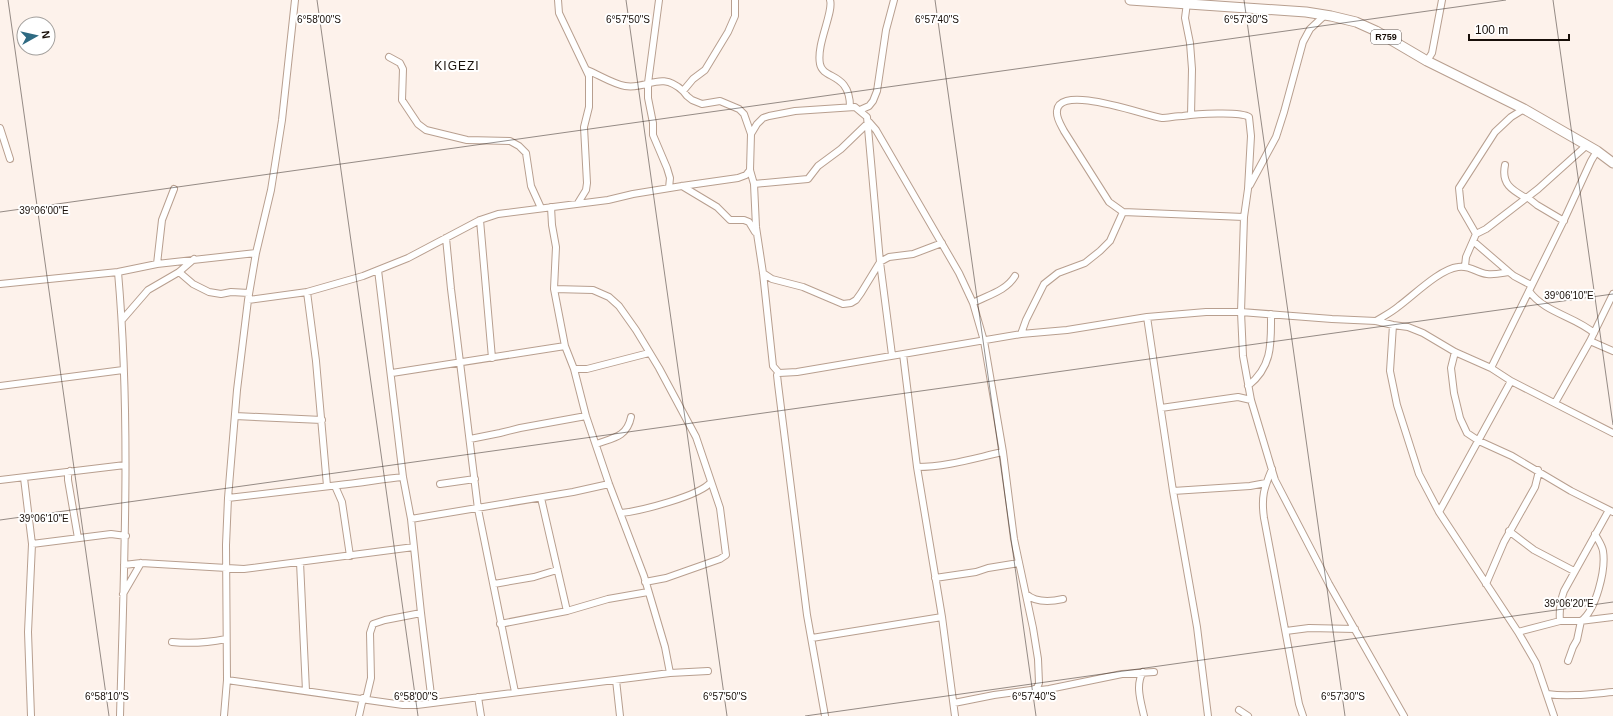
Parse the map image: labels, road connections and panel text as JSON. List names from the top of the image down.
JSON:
{
  "streets": {
    "main road": ["R759"]
  },
  "districts": ["KIGEZI"],
  "scale_bar": "100 m",
  "north": "right",
  "coordinates": [
    "6°58'00\"S",
    "6°57'50\"S",
    "6°57'40\"S",
    "6°57'30\"S",
    "39°06'00\"E",
    "39°06'10\"E",
    "39°06'20\"E",
    "6°58'10\"S"
  ]
}
